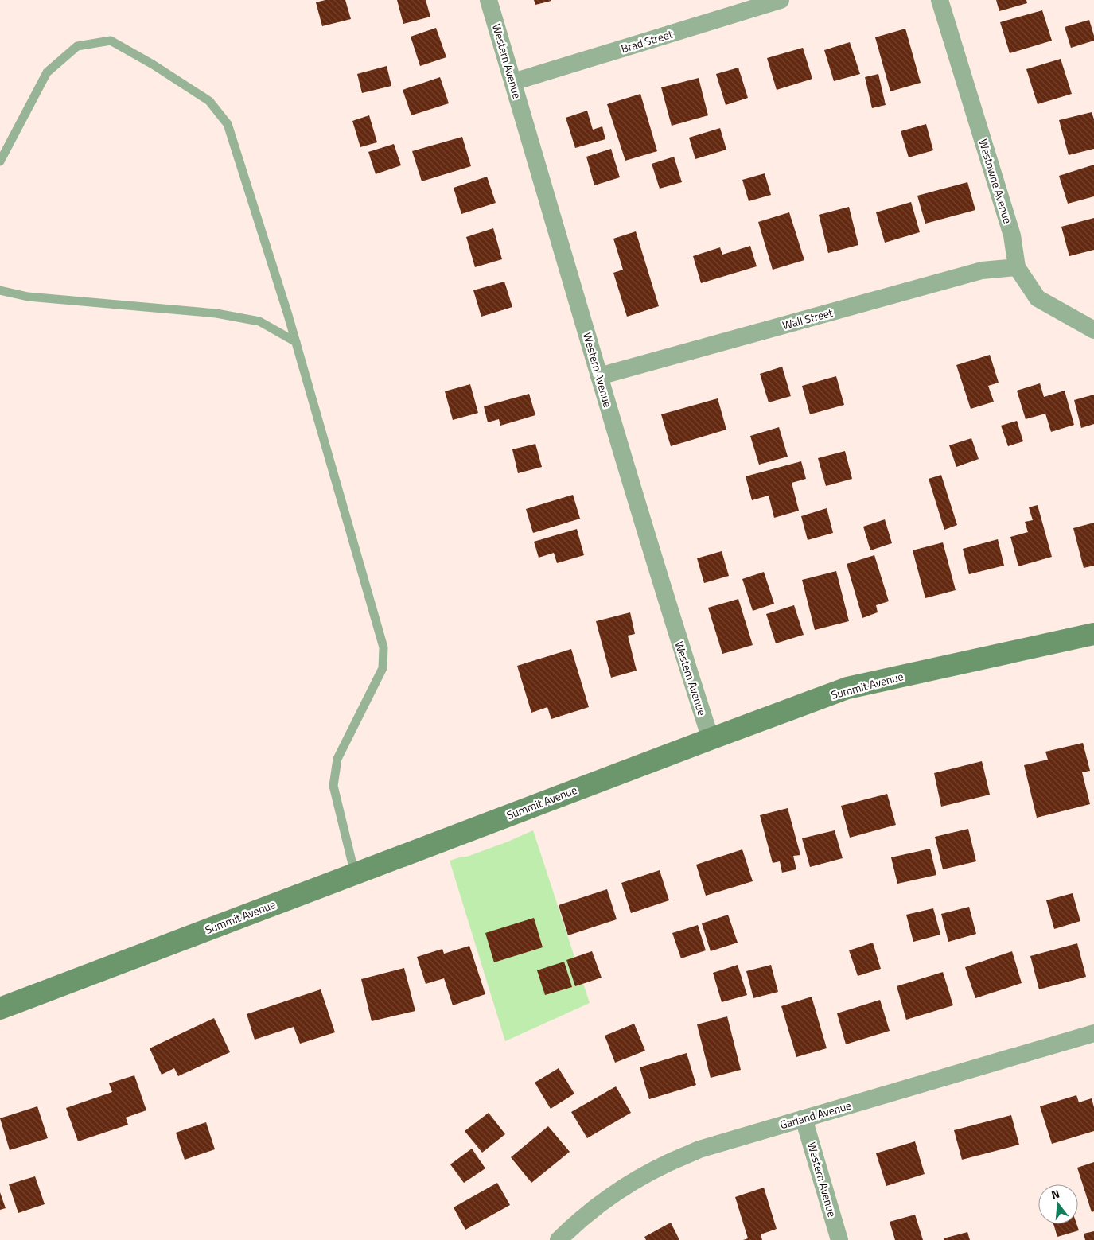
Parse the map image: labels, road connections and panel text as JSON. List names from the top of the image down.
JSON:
{
  "streets": {
    "main road": ["Summit Avenue"],
    "street": [
      "Brad Street",
      "Western Avenue",
      "Westowne Avenue",
      "Wall Street",
      "Garland Avenue"
    ]
  },
  "crossings": [
    ["Brad Street", "Western Avenue"],
    ["Western Avenue", "Wall Street"],
    ["Western Avenue", "Summit Avenue"],
    ["Western Avenue", "Garland Avenue"],
    ["Westowne Avenue", "Wall Street"]
  ],
  "north": "top"
}
